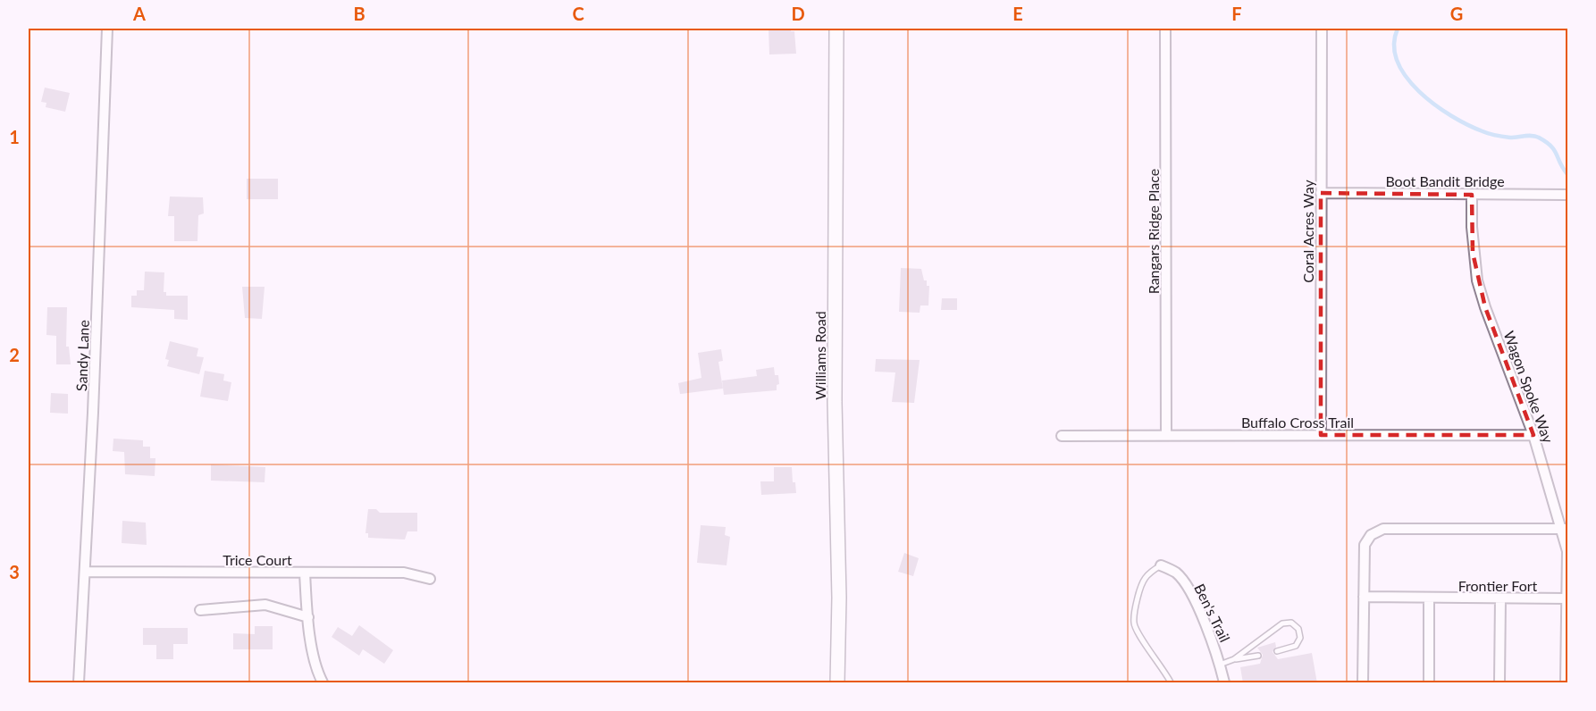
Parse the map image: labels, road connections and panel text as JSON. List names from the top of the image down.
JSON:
{
  "streets": {
    "street": [
      "Boot Bandit Bridge",
      "Rangars Ridge Place",
      "Coral Acres Way",
      "Sandy Lane",
      "Williams Road",
      "Wagon Spoke Way",
      "Buffalo Cross Trail",
      "Trice Court",
      "Frontier Fort",
      "Ben's Trail"
    ]
  },
  "crossings": [
    ["Boot Bandit Bridge", "Coral Acres Way"],
    ["Boot Bandit Bridge", "Wagon Spoke Way"],
    ["Rangars Ridge Place", "Buffalo Cross Trail"],
    ["Coral Acres Way", "Buffalo Cross Trail"],
    ["Sandy Lane", "Trice Court"],
    ["Wagon Spoke Way", "Buffalo Cross Trail"],
    ["Wagon Spoke Way", "Frontier Fort"]
  ],
  "grid": {
    "columns": [
      "A",
      "B",
      "C",
      "D",
      "E",
      "F",
      "G"
    ],
    "rows": ["1", "2", "3"]
  }
}
